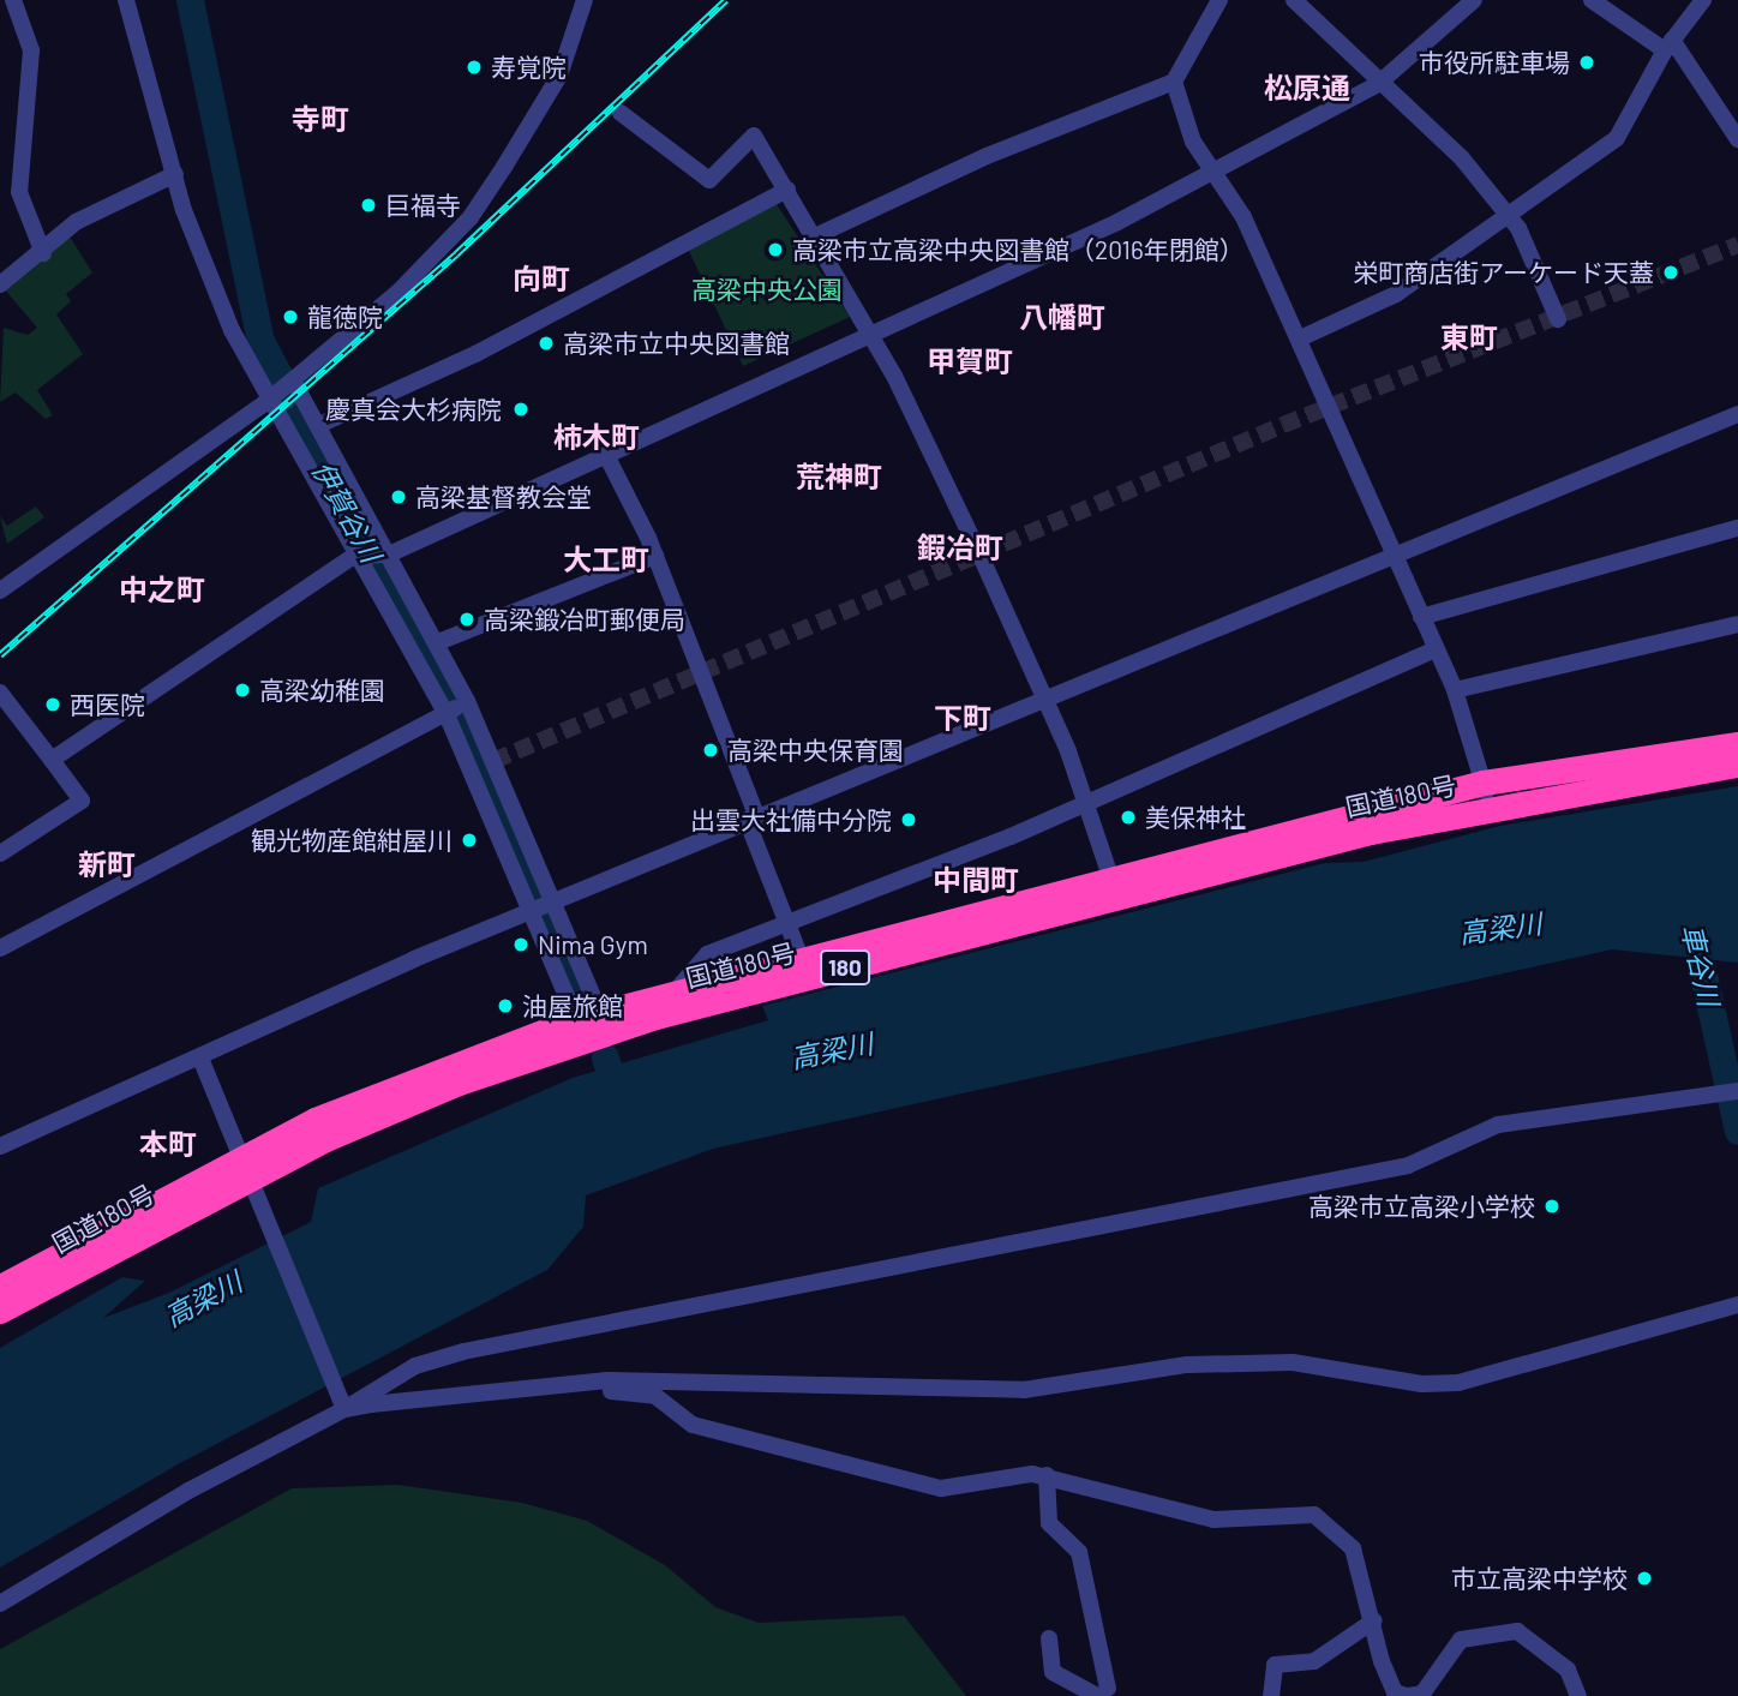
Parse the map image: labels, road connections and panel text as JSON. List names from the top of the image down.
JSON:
{
  "streets": {
    "highway": ["国道180号", "180"]
  },
  "districts": [
    "松原通",
    "寺町",
    "向町",
    "八幡町",
    "東町",
    "甲賀町",
    "柿木町",
    "荒神町",
    "鍜冶町",
    "大工町",
    "中之町",
    "下町",
    "新町",
    "中間町",
    "本町"
  ],
  "water": ["伊賀谷川", "高梁川", "車谷川"],
  "parks": ["高梁中央公園"],
  "places": [
    "市役所駐車場",
    "寿覚院",
    "巨福寺",
    "高梁市立高梁中央図書館（2016年閉館）",
    "栄町商店街アーケード天蓋",
    "龍徳院",
    "高梁市立中央図書館",
    "慶真会大杉病院",
    "高梁基督教会堂",
    "高梁鍛冶町郵便局",
    "高梁幼稚園",
    "西医院",
    "高梁中央保育園",
    "美保神社",
    "出雲大社備中分院",
    "観光物産館紺屋川",
    "Nima Gym",
    "油屋旅館",
    "高梁市立高梁小学校",
    "市立高梁中学校"
  ]
}
